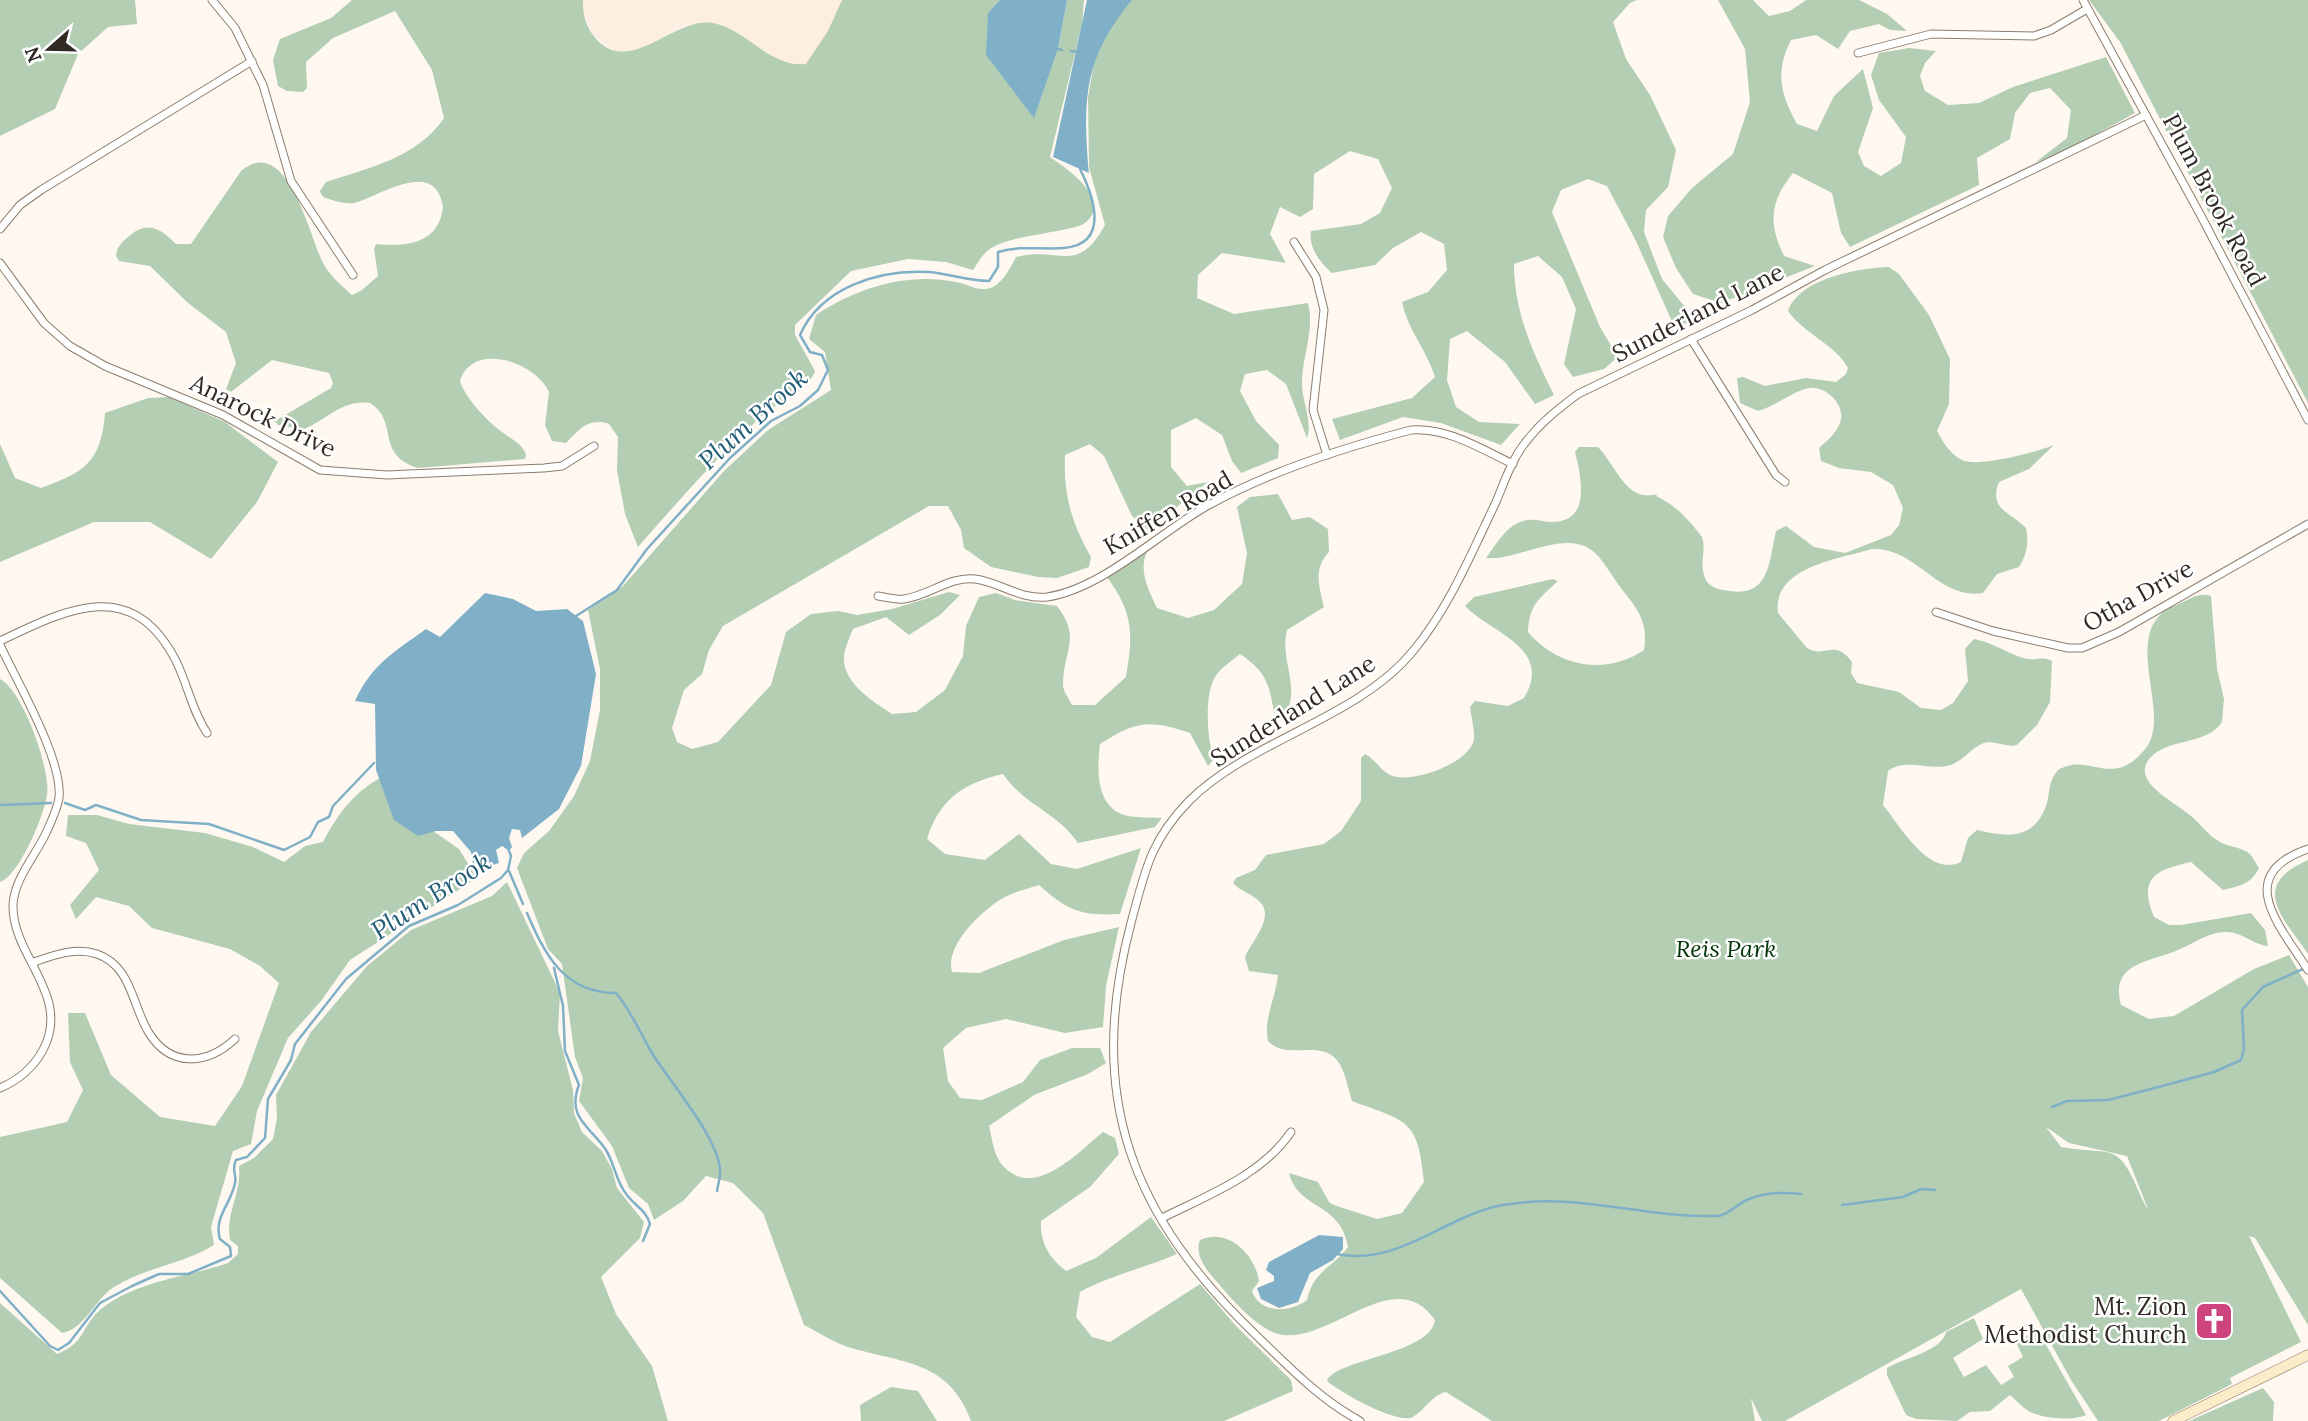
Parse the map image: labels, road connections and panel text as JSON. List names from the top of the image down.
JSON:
{
  "streets": {
    "street": [
      "Plum Brook Road",
      "Sunderland Lane",
      "Anarock Drive",
      "Kniffen Road",
      "Otha Drive"
    ]
  },
  "crossings": [
    ["Plum Brook Road", "Sunderland Lane"],
    ["Sunderland Lane", "Kniffen Road"]
  ],
  "water": ["Plum Brook"],
  "parks": ["Reis Park"],
  "places": {
    "church": ["Mt. Zion Methodist Church"]
  },
  "north": "left"
}
